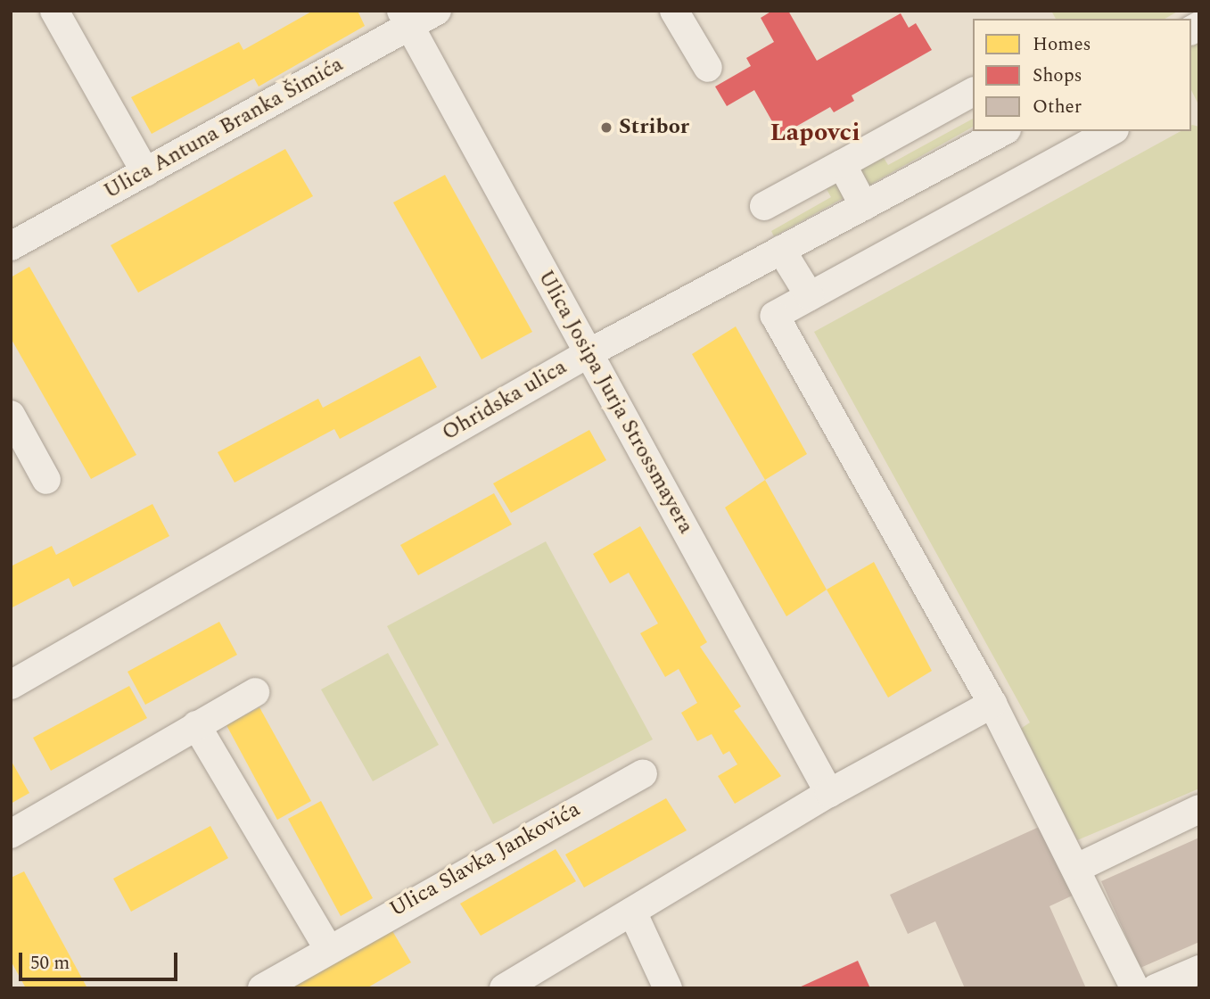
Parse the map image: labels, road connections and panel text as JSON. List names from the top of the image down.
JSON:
{
  "streets": {
    "street": [
      "Ulica Antuna Branka Šimića",
      "Ohridska ulica",
      "Ulica Josipa Jurja Strossmayera",
      "Ulica Slavka Jankovića"
    ]
  },
  "crossings": [
    ["Ulica Antuna Branka Šimića", "Ulica Josipa Jurja Strossmayera"],
    ["Ohridska ulica", "Ulica Josipa Jurja Strossmayera"]
  ],
  "districts": ["Lapovci"],
  "places": ["Stribor"],
  "legend": ["Homes", "Shops", "Other"],
  "scale_bar": "50 m"
}
